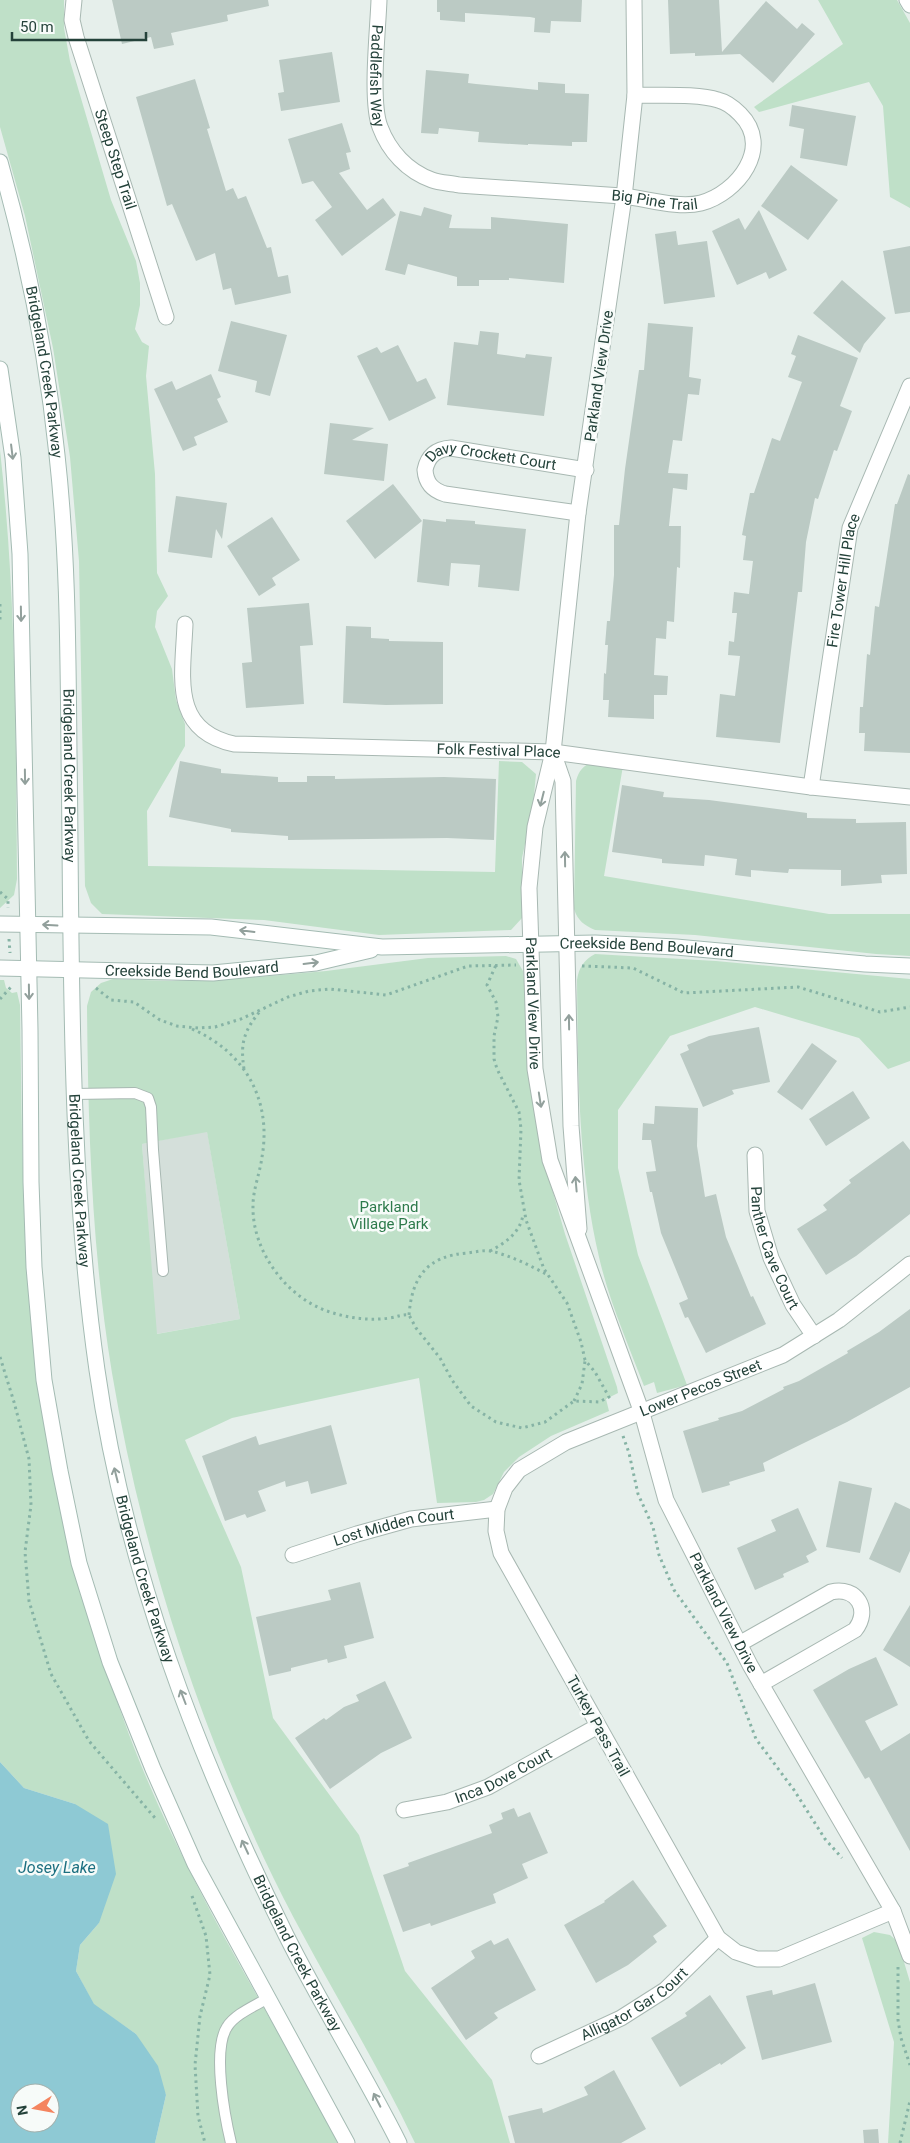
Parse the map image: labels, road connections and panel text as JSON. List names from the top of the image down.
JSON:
{
  "streets": {
    "street": [
      "Paddlefish Way",
      "Steep Step Trail",
      "Big Pine Trail",
      "Bridgeland Creek Parkway",
      "Parkland View Drive",
      "Davy Crockett Court",
      "Fire Tower Hill Place",
      "Folk Festival Place",
      "Creekside Bend Boulevard",
      "Panther Cave Court",
      "Lower Pecos Street",
      "Lost Midden Court",
      "Turkey Pass Trail",
      "Inca Dove Court",
      "Alligator Gar Court"
    ]
  },
  "crossings": [
    ["Paddlefish Way", "Big Pine Trail"],
    ["Big Pine Trail", "Parkland View Drive"],
    ["Bridgeland Creek Parkway", "Creekside Bend Boulevard"],
    ["Parkland View Drive", "Davy Crockett Court"],
    ["Parkland View Drive", "Folk Festival Place"],
    ["Parkland View Drive", "Creekside Bend Boulevard"],
    ["Parkland View Drive", "Lower Pecos Street"],
    ["Fire Tower Hill Place", "Folk Festival Place"],
    ["Panther Cave Court", "Lower Pecos Street"],
    ["Lower Pecos Street", "Lost Midden Court"],
    ["Lower Pecos Street", "Turkey Pass Trail"],
    ["Lost Midden Court", "Turkey Pass Trail"],
    ["Turkey Pass Trail", "Inca Dove Court"],
    ["Turkey Pass Trail", "Alligator Gar Court"]
  ],
  "water": ["Josey Lake"],
  "parks": ["Parkland Village Park"],
  "scale_bar": "50 m",
  "north": "left"
}
